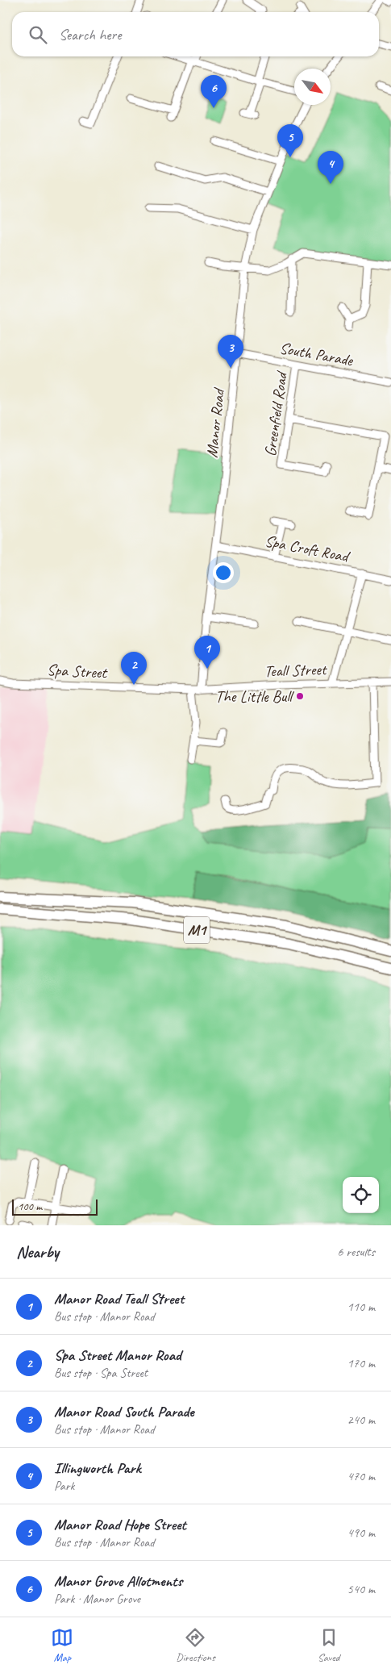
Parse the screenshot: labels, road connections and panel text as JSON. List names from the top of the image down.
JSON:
{
  "streets": {
    "highway": ["M1"],
    "street": [
      "South Parade",
      "Greenfield Road",
      "Manor Road",
      "Spa Croft Road",
      "Teall Street",
      "Spa Street"
    ]
  },
  "crossings": [
    ["South Parade", "Greenfield Road"],
    ["South Parade", "Manor Road"],
    ["Manor Road", "Spa Croft Road"],
    ["Manor Road", "Teall Street"],
    ["Manor Road", "Spa Street"],
    ["Teall Street", "Spa Street"]
  ],
  "places": ["The Little Bull"],
  "scale_bar": "100 m",
  "north": "bottom right",
  "page": {
    "search": "Search here",
    "pins": [
      "6",
      "5",
      "4",
      "3",
      "1",
      "2"
    ],
    "scale": "100 m",
    "heading": ["Nearby", "6 results"],
    "list": [
      {
        "mark": "1",
        "name": "Manor Road Teall Street",
        "note": "Bus stop · Manor Road",
        "value": "110 m"
      },
      {
        "mark": "2",
        "name": "Spa Street Manor Road",
        "note": "Bus stop · Spa Street",
        "value": "170 m"
      },
      {
        "mark": "3",
        "name": "Manor Road South Parade",
        "note": "Bus stop · Manor Road",
        "value": "240 m"
      },
      {
        "mark": "4",
        "name": "Illingworth Park",
        "note": "Park",
        "value": "470 m"
      },
      {
        "mark": "5",
        "name": "Manor Road Hope Street",
        "note": "Bus stop · Manor Road",
        "value": "490 m"
      },
      {
        "mark": "6",
        "name": "Manor Grove Allotments",
        "note": "Park · Manor Grove",
        "value": "540 m"
      }
    ],
    "nav": ["Map", "Directions", "Saved"]
  }
}
